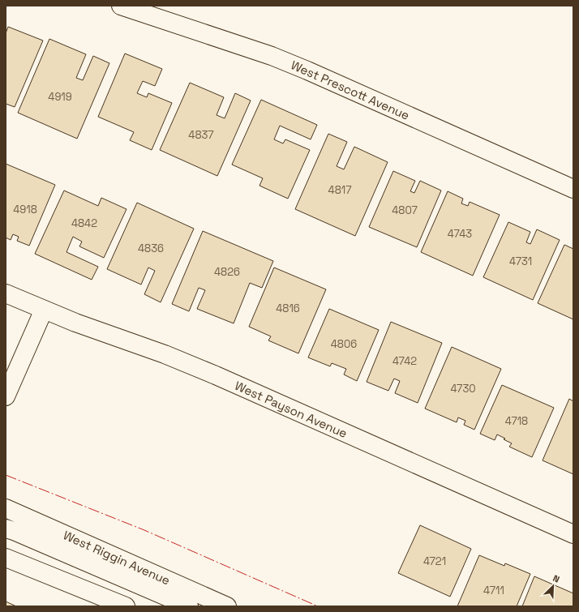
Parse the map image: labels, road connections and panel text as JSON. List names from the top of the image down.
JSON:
{
  "streets": {
    "street": ["West Prescott Avenue", "West Payson Avenue", "West Riggin Avenue"]
  },
  "house_numbers": [
    "4919",
    "4837",
    "4817",
    "4918",
    "4807",
    "4842",
    "4743",
    "4836",
    "4731",
    "4826",
    "4816",
    "4806",
    "4742",
    "4730",
    "4718",
    "4721",
    "4711"
  ],
  "north": "top right"
}
